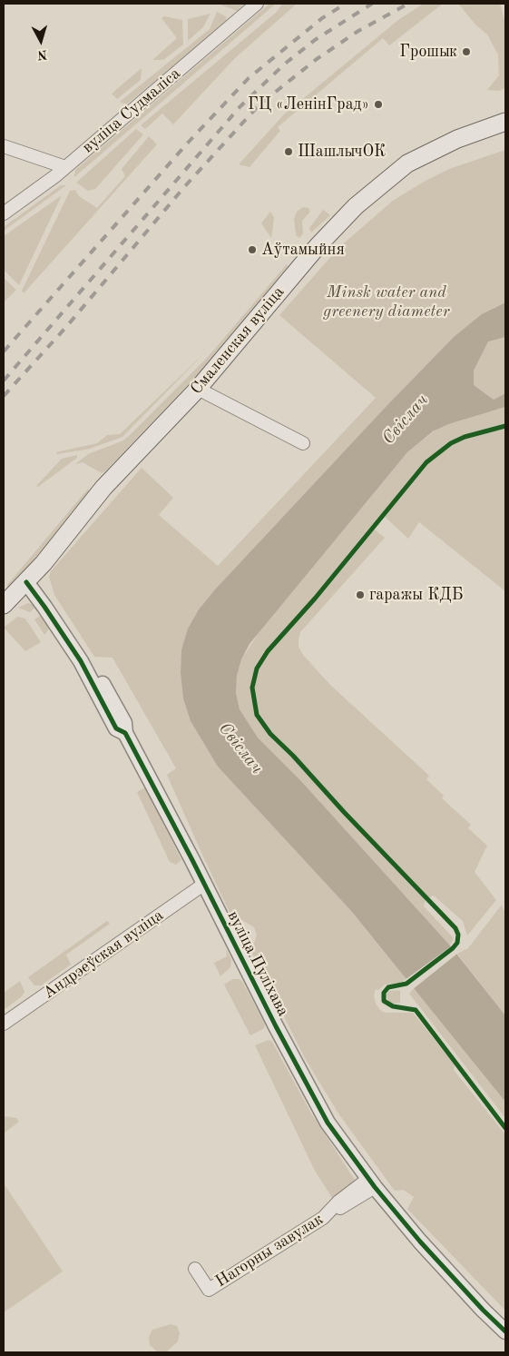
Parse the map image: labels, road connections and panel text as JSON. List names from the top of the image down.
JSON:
{
  "streets": {
    "main road": ["Смаленская вуліца"],
    "street": [
      "вуліца Судмаліса",
      "Андрэеўская вуліца",
      "вуліца Пуліхава",
      "Нагорны завулак"
    ]
  },
  "crossings": [
    ["Смаленская вуліца", "вуліца Пуліхава"],
    ["Андрэеўская вуліца", "вуліца Пуліхава"],
    ["вуліца Пуліхава", "Нагорны завулак"]
  ],
  "water": ["Свіслач"],
  "parks": ["Minsk water and greenery diameter"],
  "places": [
    "Грошык",
    "ГЦ «ЛенінГрад»",
    "ШашлычОК",
    "Аўтамыйня",
    "гаражы КДБ"
  ],
  "north": "bottom"
}
